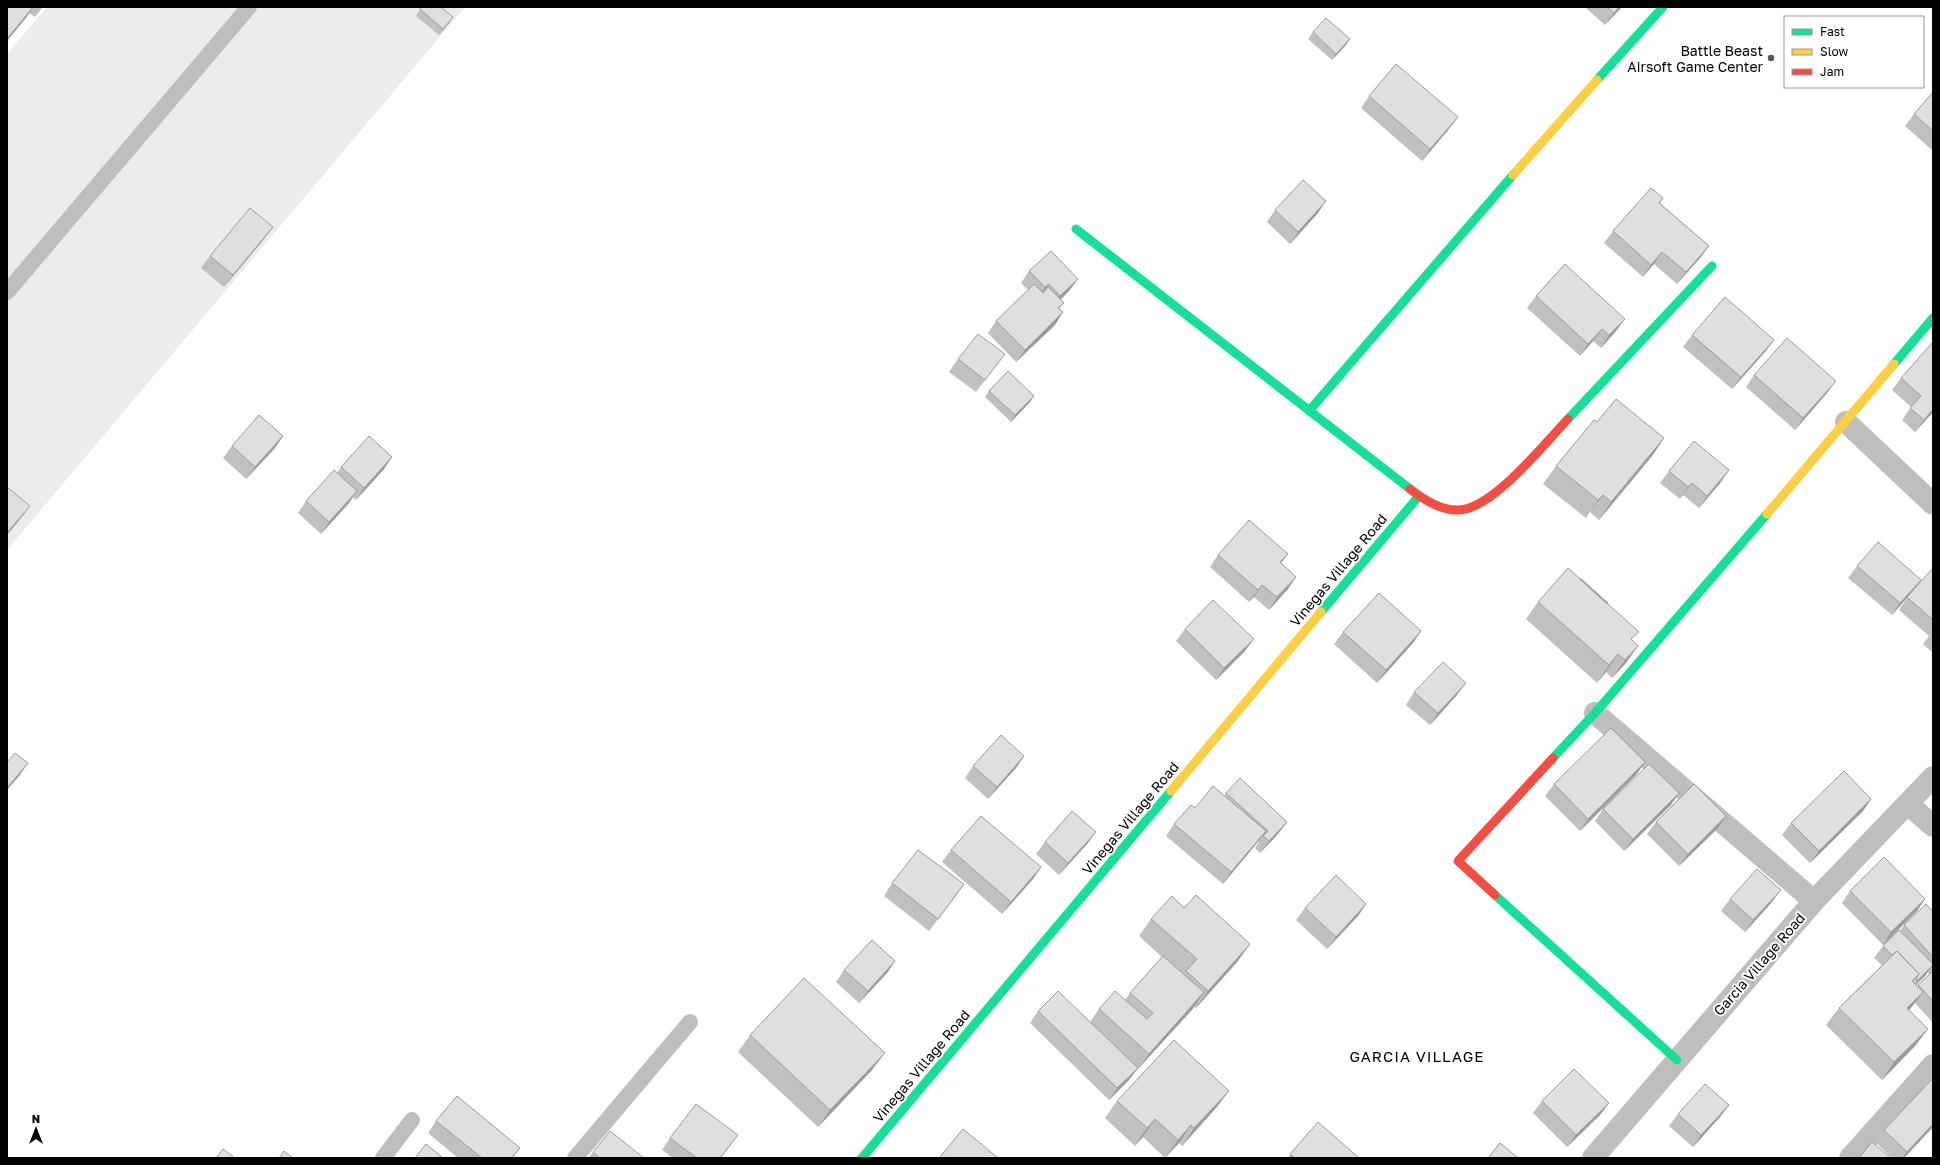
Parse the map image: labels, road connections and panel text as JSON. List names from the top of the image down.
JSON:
{
  "streets": {
    "street": ["Vinegas Village Road", "Garcia Village Road"]
  },
  "districts": ["GARCIA VILLAGE"],
  "places": ["Battle Beast Airsoft Game Center"],
  "legend": ["Fast", "Slow", "Jam"],
  "north": "top"
}
